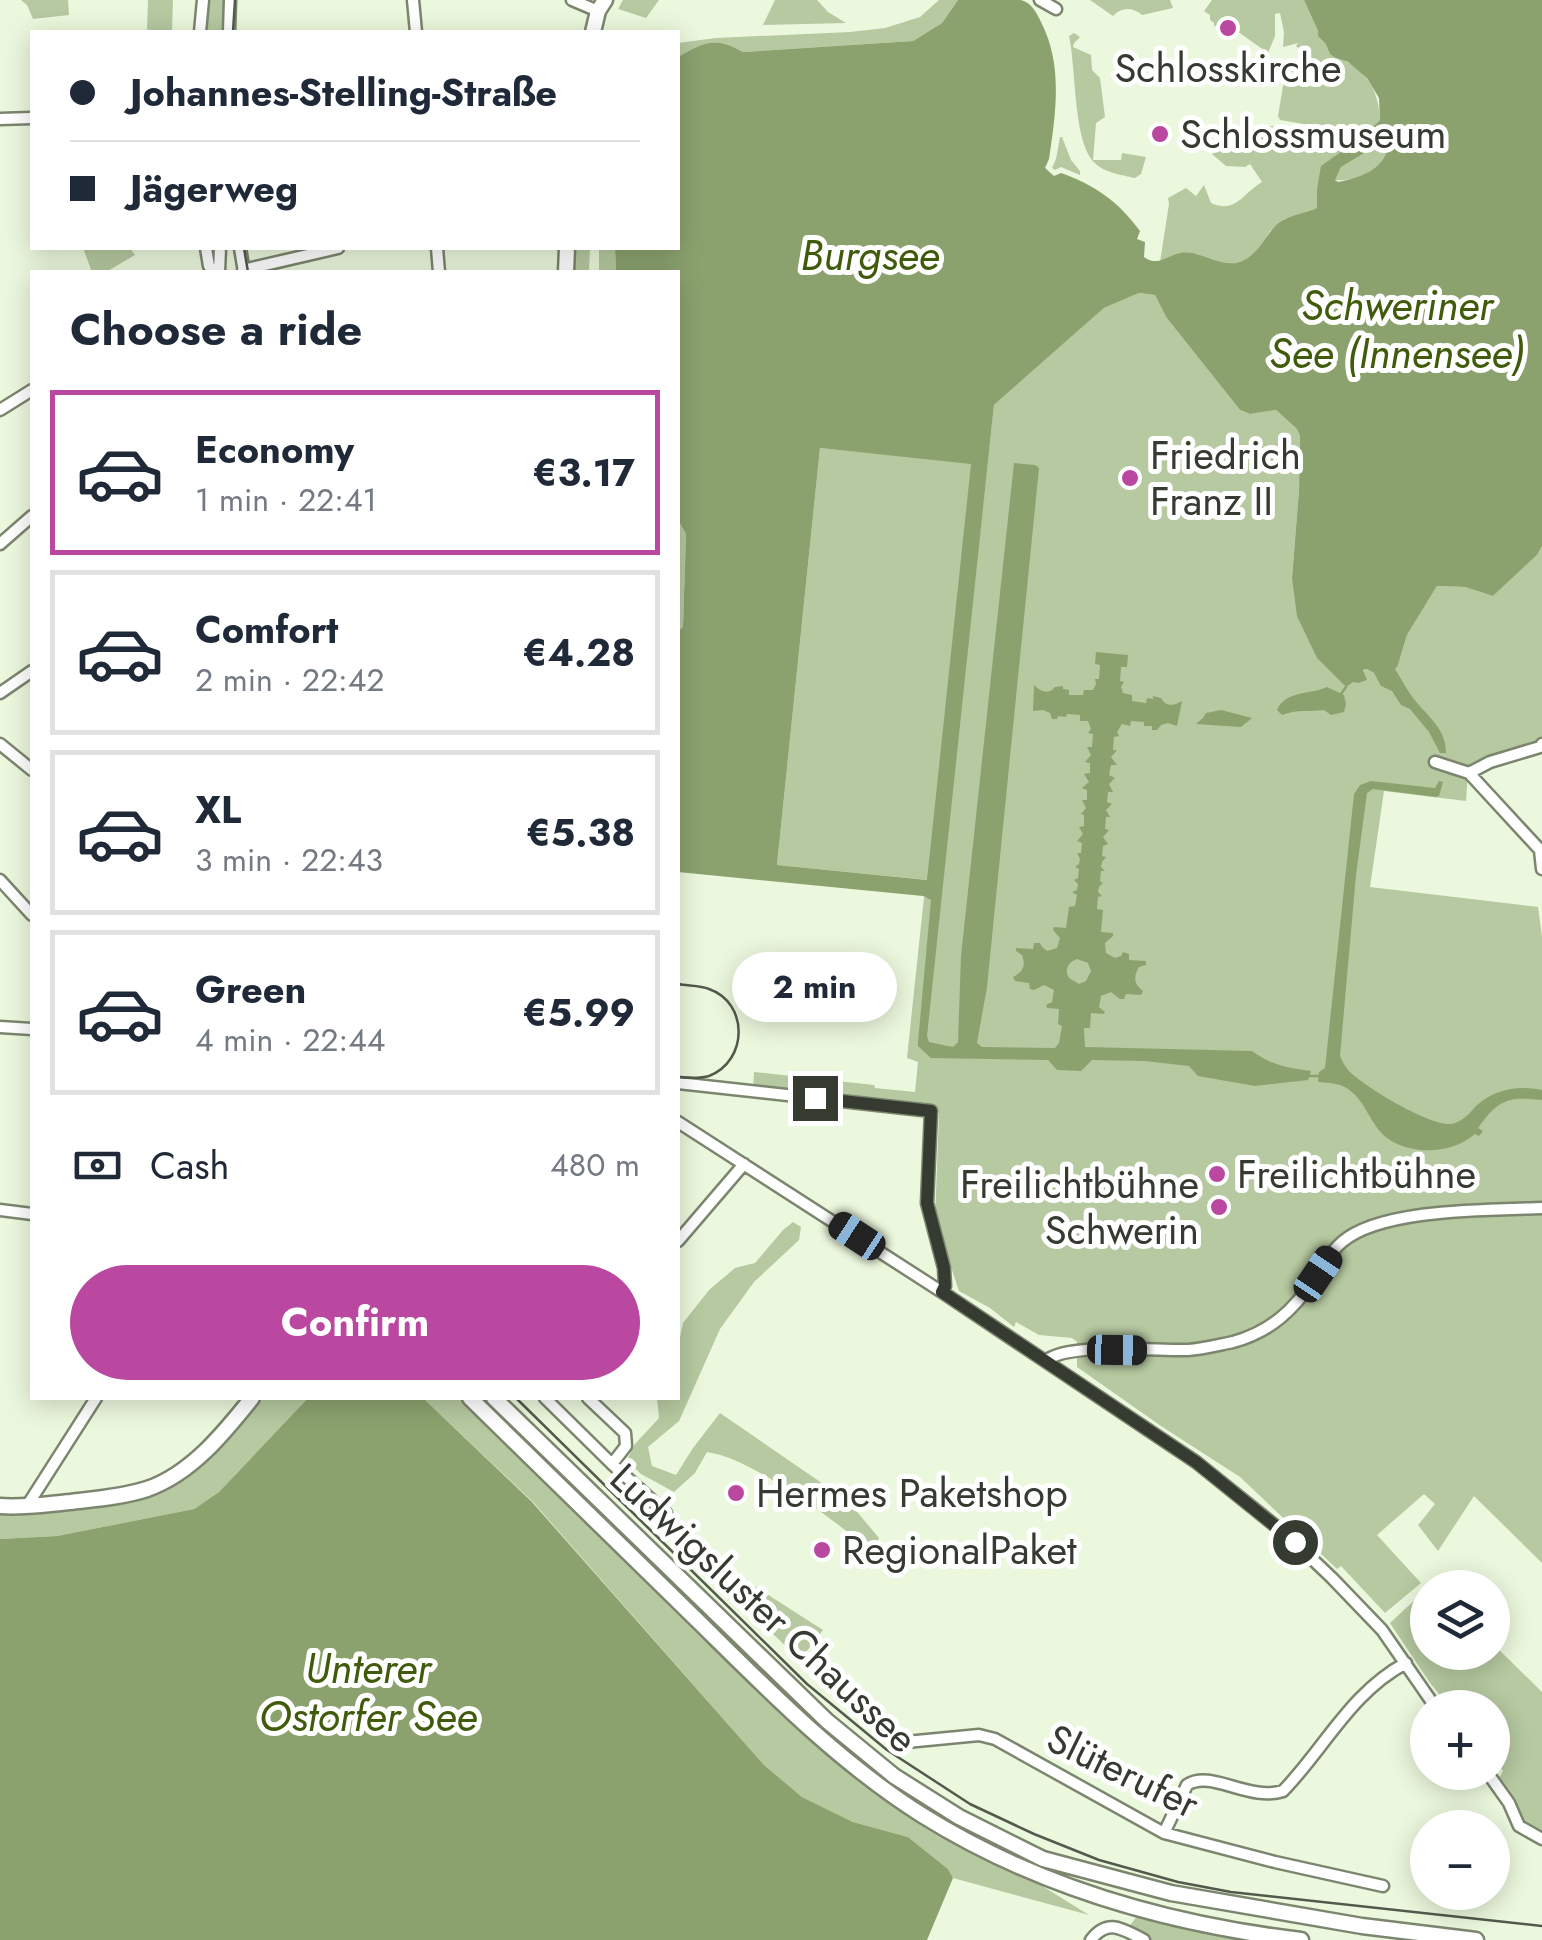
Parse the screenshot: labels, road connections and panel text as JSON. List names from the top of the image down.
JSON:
{
  "streets": {
    "street": ["Ludwigsluster Chaussee", "Slüterufer"]
  },
  "water": ["Burgsee", "Schweriner See (Innensee)", "Unterer Ostorfer See"],
  "places": [
    "Schlosskirche",
    "Schlossmuseum",
    "Friedrich Franz II",
    "Freilichtbühne",
    "Freilichtbühne Schwerin",
    "Hermes Paketshop",
    "RegionalPaket"
  ],
  "page": {
    "banner": ["Johannes-Stelling-Straße", "Jägerweg"],
    "heading": "Choose a ride",
    "list": [
      {
        "name": "Economy",
        "note": "1 min · 22:41",
        "value": "€3.17"
      },
      {
        "name": "Comfort",
        "note": "2 min · 22:42",
        "value": "€4.28"
      },
      {
        "name": "XL",
        "note": "3 min · 22:43",
        "value": "€5.38"
      },
      {
        "name": "Green",
        "note": "4 min · 22:44",
        "value": "€5.99"
      }
    ],
    "bubble": "2 min",
    "pay": ["Cash", "480 m"],
    "buttons": "Confirm",
    "map_buttons": ["+", "−"]
  }
}
